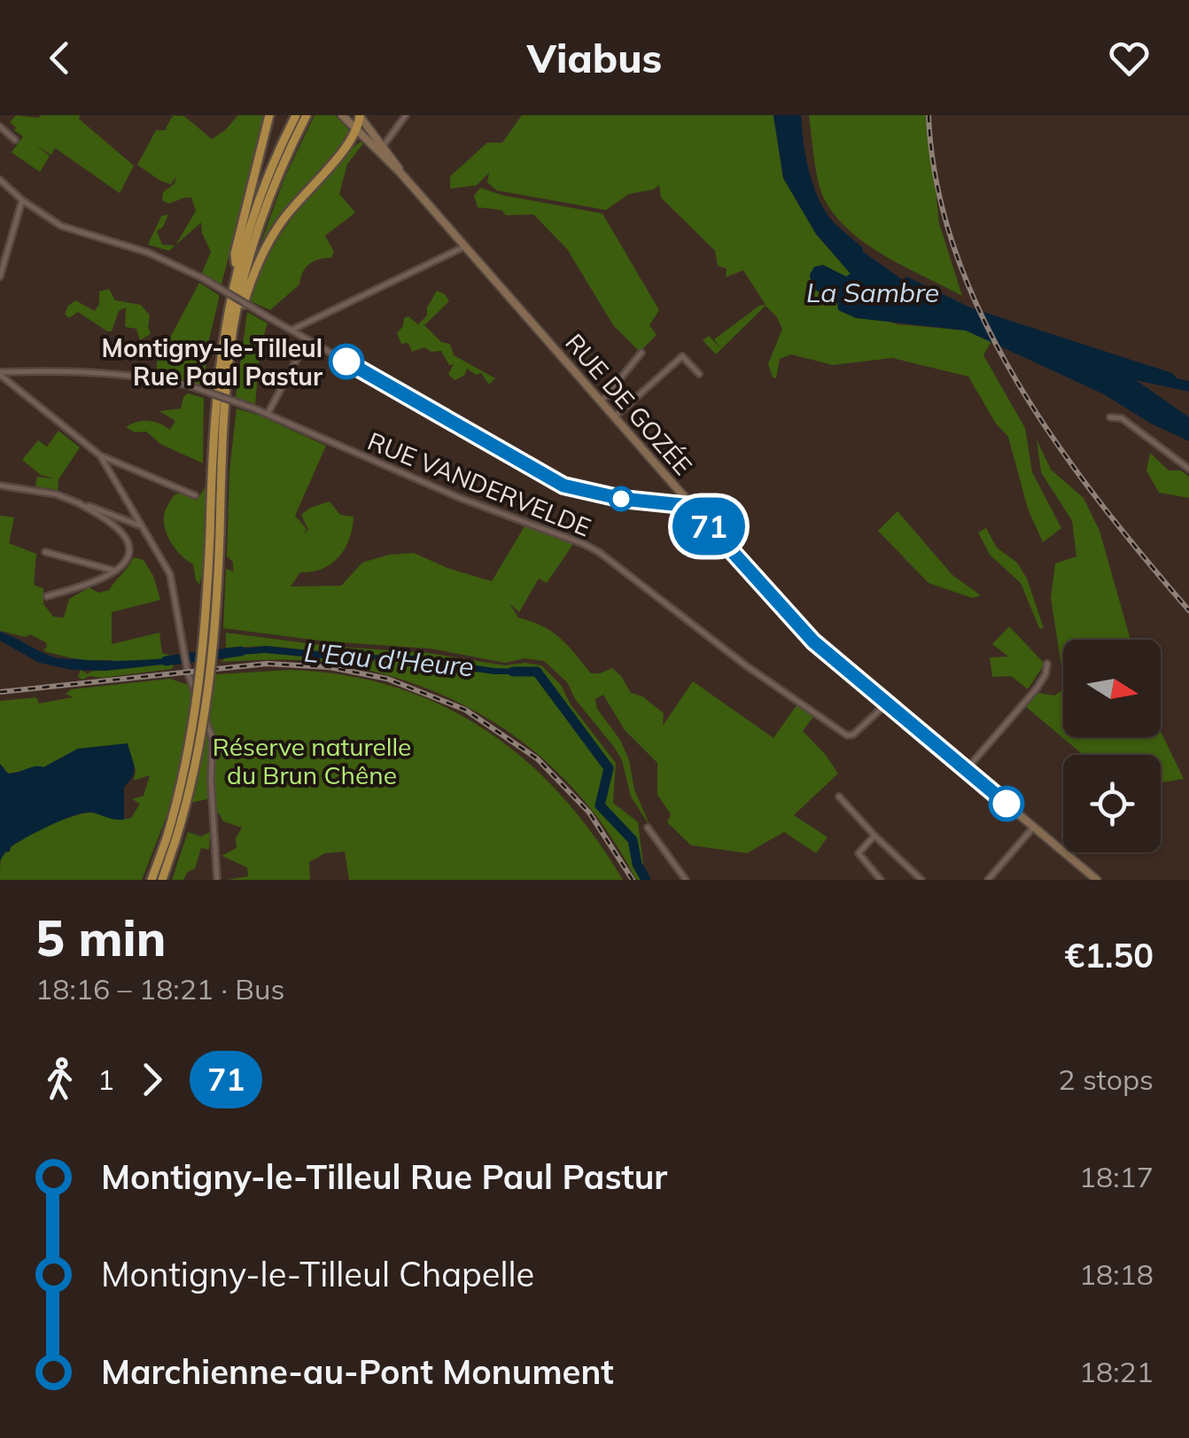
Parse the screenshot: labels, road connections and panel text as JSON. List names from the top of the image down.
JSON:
{
  "streets": {
    "main road": ["RUE DE GOZÉE"],
    "street": ["RUE VANDERVELDE"]
  },
  "crossings": [
    ["RUE DE GOZÉE", "RUE VANDERVELDE"]
  ],
  "water": ["La Sambre", "L'Eau d'Heure"],
  "parks": ["Réserve naturelle du Brun Chêne"],
  "places": ["Montigny-le-Tilleul Rue Paul Pastur"],
  "lines": ["bus line 71"],
  "north": "right",
  "page": {
    "header": "Viabus",
    "on_map": "71",
    "heading": ["5 min", "18:16 – 18:21 · Bus", "€1.50"],
    "legs": ["1", "71", "2 stops"],
    "list": [
      {
        "name": "Montigny-le-Tilleul Rue Paul Pastur",
        "value": "18:17"
      },
      {
        "name": "Montigny-le-Tilleul Chapelle",
        "value": "18:18"
      },
      {
        "name": "Marchienne-au-Pont Monument",
        "value": "18:21"
      }
    ]
  }
}
